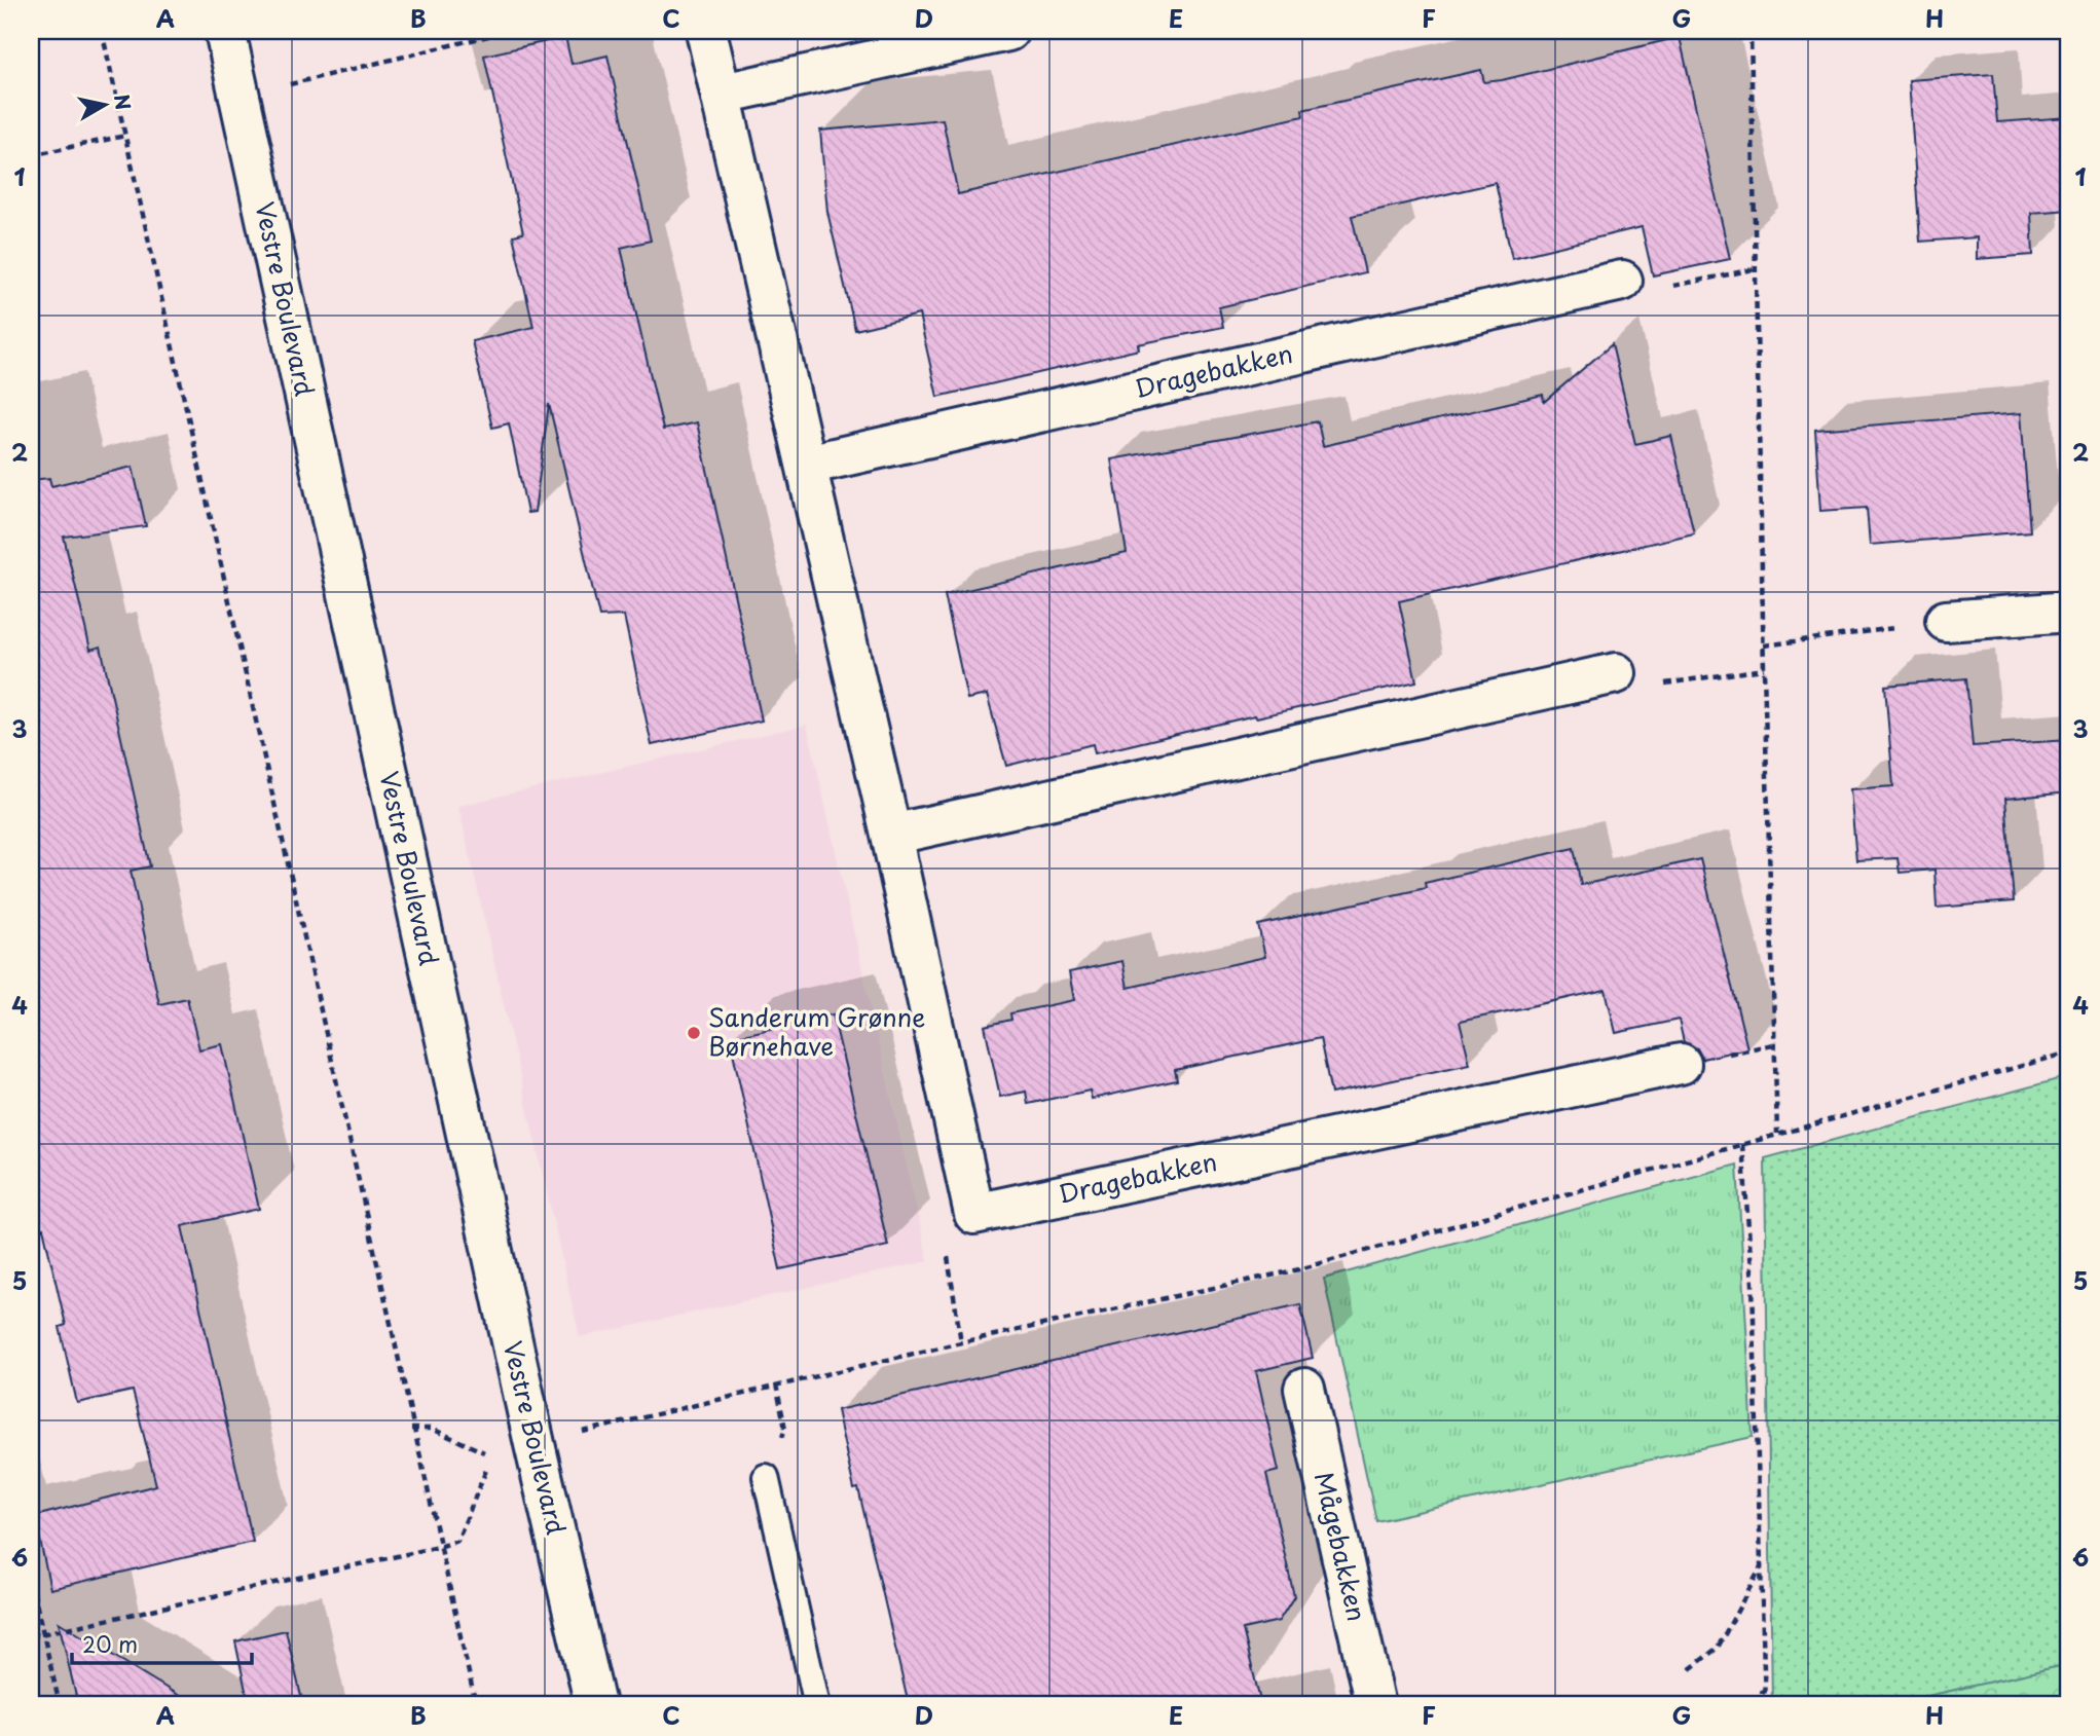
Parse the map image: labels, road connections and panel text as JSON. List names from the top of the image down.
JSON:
{
  "streets": {
    "street": ["Vestre Boulevard", "Dragebakken", "Mågebakken"]
  },
  "places": ["Sanderum Grønne Børnehave"],
  "scale_bar": "20 m",
  "north": "right",
  "grid": {
    "columns": [
      "A",
      "B",
      "C",
      "D",
      "E",
      "F",
      "G",
      "H"
    ],
    "rows": [
      "1",
      "2",
      "3",
      "4",
      "5",
      "6"
    ]
  }
}
